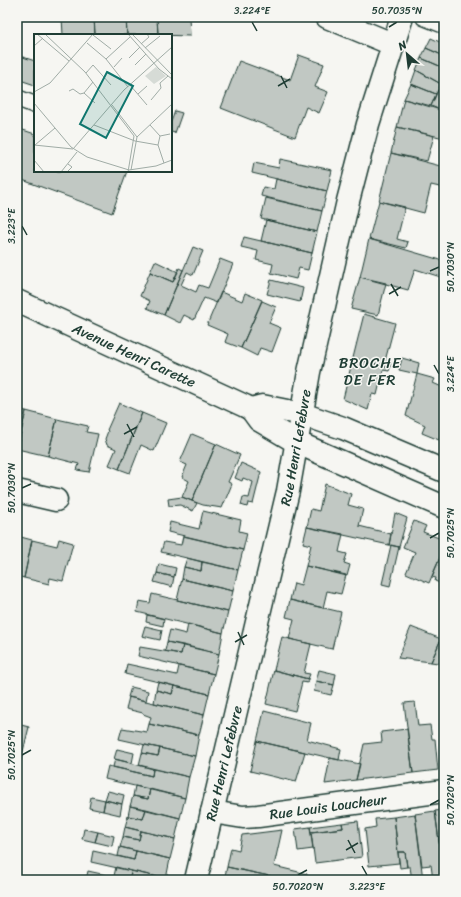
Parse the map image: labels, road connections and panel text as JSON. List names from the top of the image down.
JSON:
{
  "streets": {
    "street": ["Avenue Henri Carette", "Rue Henri Lefebvre", "Rue Louis Loucheur"]
  },
  "crossings": [
    ["Avenue Henri Carette", "Rue Henri Lefebvre"],
    ["Rue Henri Lefebvre", "Rue Louis Loucheur"]
  ],
  "districts": ["BROCHE DE FER"],
  "north": "top left",
  "coordinates": [
    "3.224°E",
    "50.7035°N",
    "3.223°E",
    "50.7030°N",
    "50.7025°N",
    "50.7020°N"
  ]
}
